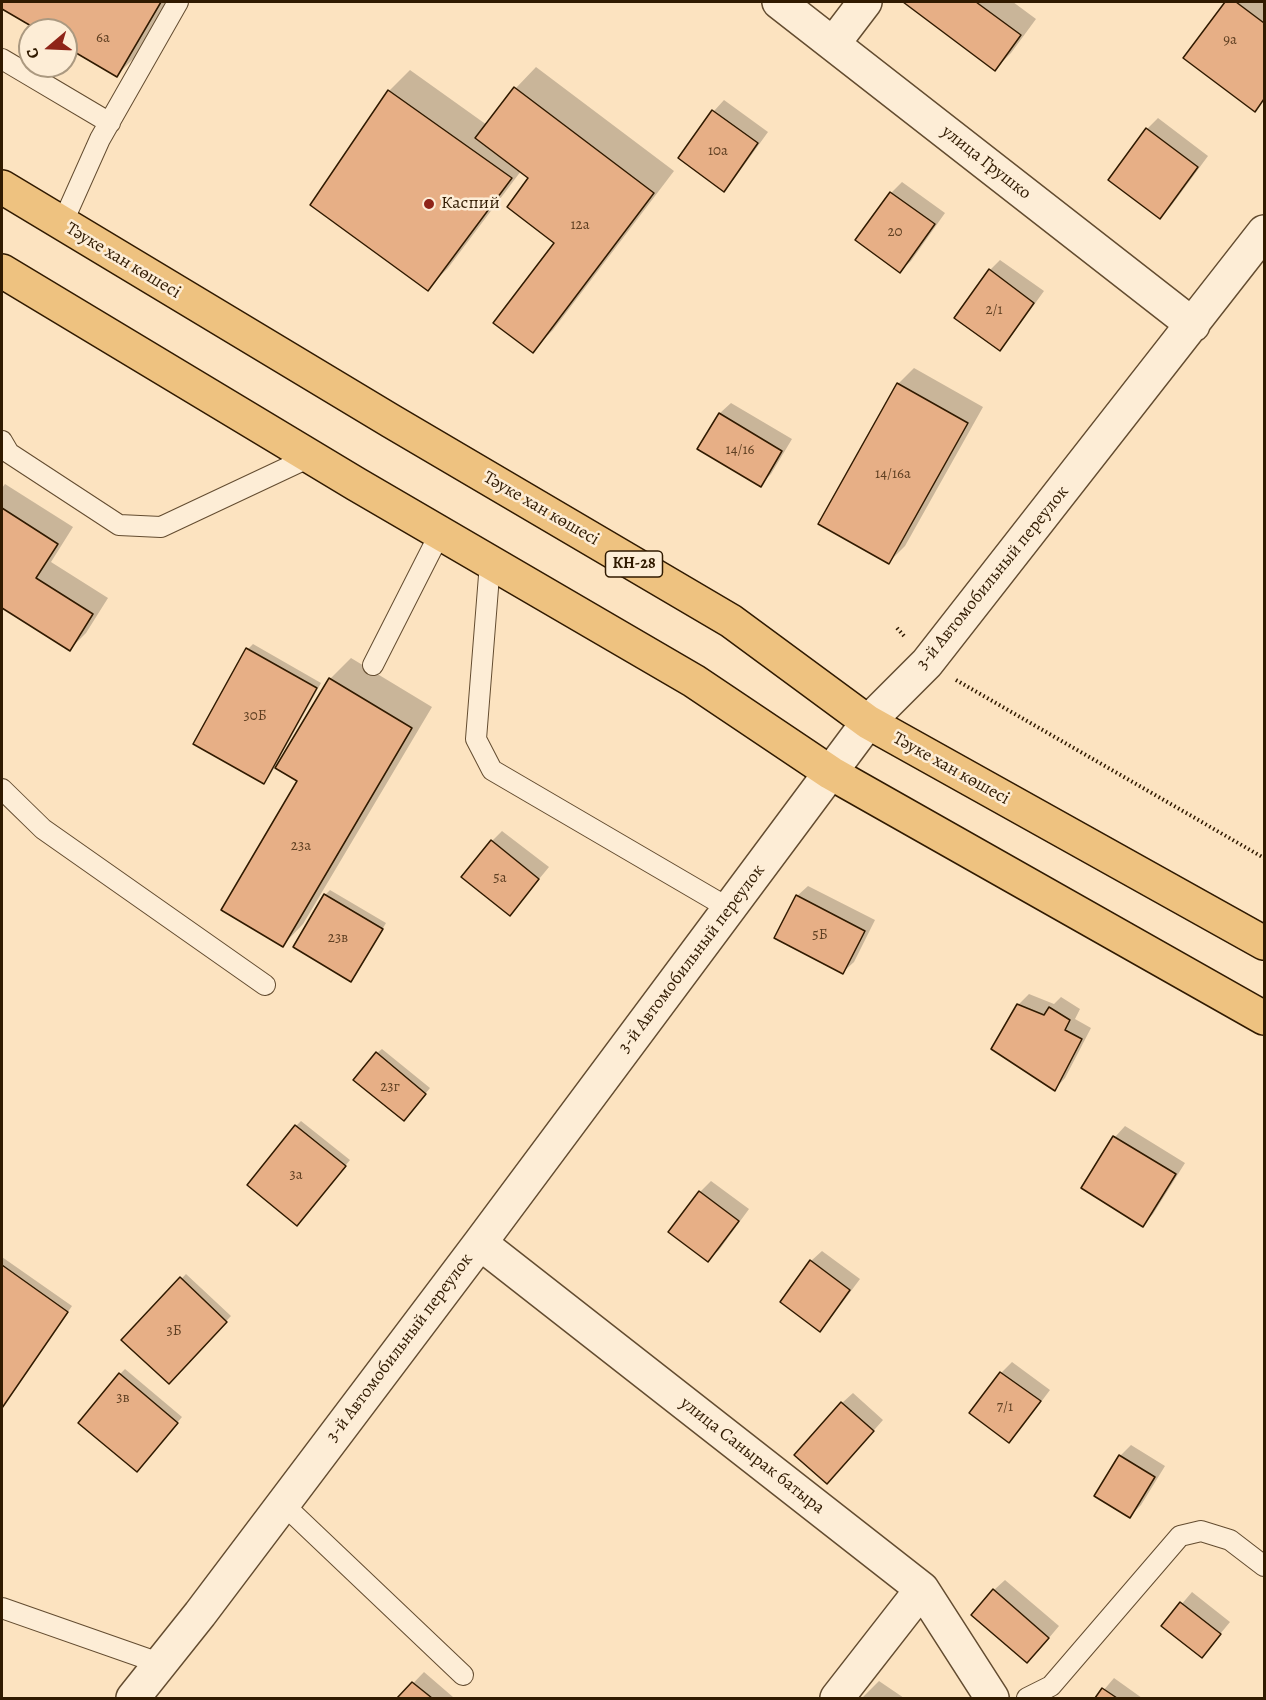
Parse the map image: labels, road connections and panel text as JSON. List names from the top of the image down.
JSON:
{
  "streets": {
    "main road": ["Тәуке хан көшесі", "КН-28"],
    "street": ["улица Грушко", "3-й Автомобильный переулок", "улица Санырак батыра"]
  },
  "crossings": [
    ["улица Грушко", "3-й Автомобильный переулок"],
    ["Тәуке хан көшесі", "3-й Автомобильный переулок"],
    ["3-й Автомобильный переулок", "улица Санырак батыра"]
  ],
  "places": ["Каспий"],
  "house_numbers": [
    "6а",
    "9а",
    "10а",
    "12а",
    "20",
    "2/1",
    "14/16",
    "14/16а",
    "30Б",
    "23а",
    "5а",
    "5Б",
    "23в",
    "23г",
    "3а",
    "3Б",
    "3в",
    "7/1"
  ],
  "north": "left"
}
